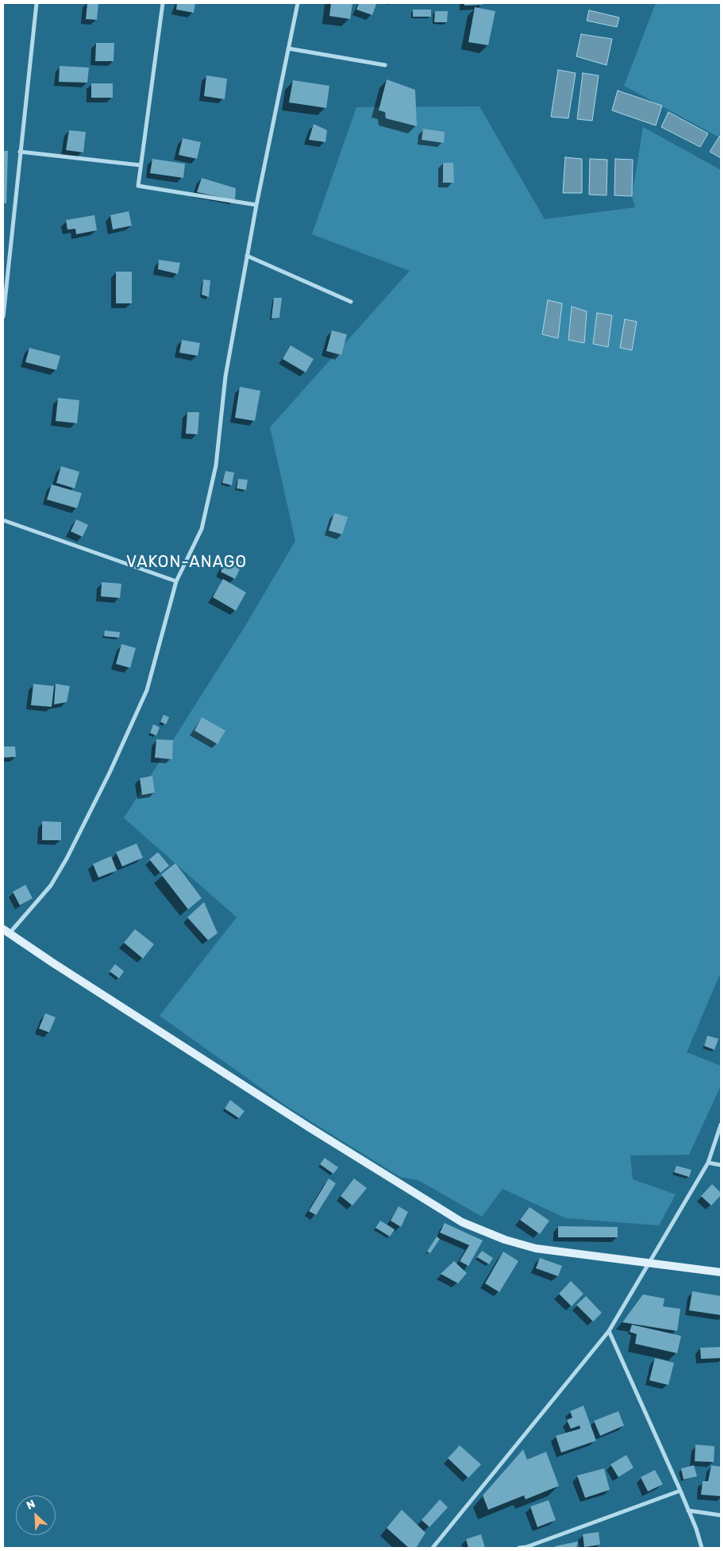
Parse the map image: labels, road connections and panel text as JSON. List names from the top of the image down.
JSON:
{
  "districts": ["VAKON-ANAGO"],
  "north": "top left"
}
